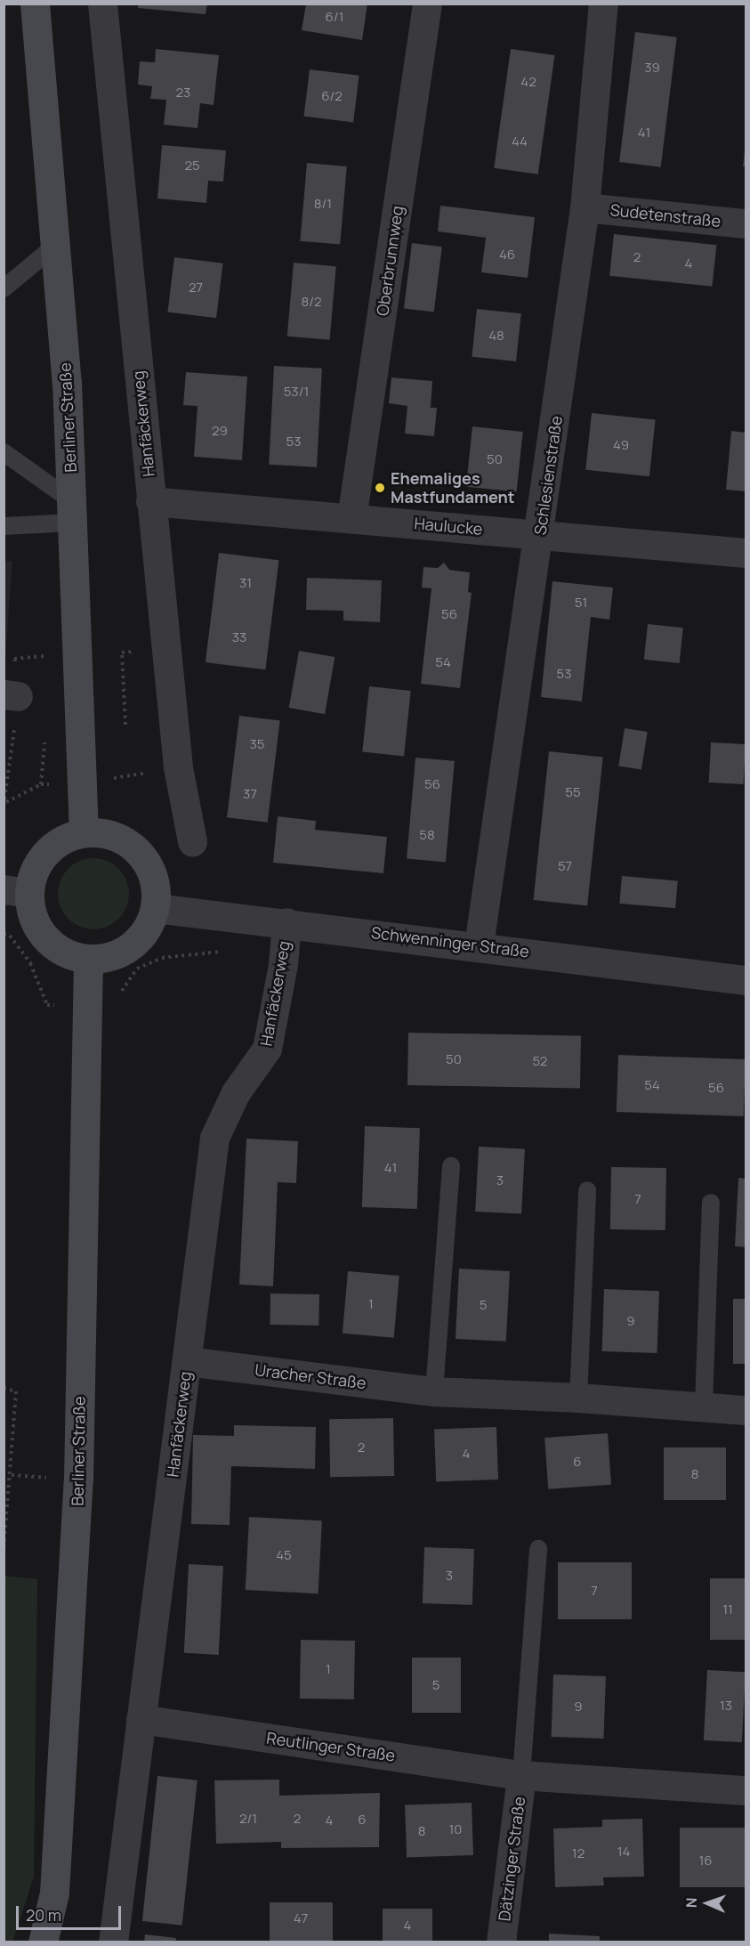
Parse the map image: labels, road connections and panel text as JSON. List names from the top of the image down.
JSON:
{
  "streets": {
    "main road": ["Berliner Straße"],
    "street": [
      "Sudetenstraße",
      "Oberbrunnweg",
      "Hanfäckerweg",
      "Schlesienstraße",
      "Haulucke",
      "Schwenninger Straße",
      "Uracher Straße",
      "Reutlinger Straße",
      "Dätzinger Straße"
    ]
  },
  "crossings": [
    ["Sudetenstraße", "Schlesienstraße"],
    ["Oberbrunnweg", "Haulucke"],
    ["Berliner Straße", "Schwenninger Straße"],
    ["Hanfäckerweg", "Haulucke"],
    ["Hanfäckerweg", "Schwenninger Straße"],
    ["Hanfäckerweg", "Uracher Straße"],
    ["Hanfäckerweg", "Reutlinger Straße"],
    ["Schlesienstraße", "Haulucke"],
    ["Schlesienstraße", "Schwenninger Straße"],
    ["Reutlinger Straße", "Dätzinger Straße"]
  ],
  "places": ["Ehemaliges Mastfundament"],
  "house_numbers": [
    "6/1",
    "39",
    "42",
    "23",
    "6/2",
    "41",
    "44",
    "25",
    "8/1",
    "46",
    "2",
    "4",
    "27",
    "8/2",
    "48",
    "53/1",
    "29",
    "53",
    "49",
    "50",
    "31",
    "51",
    "56",
    "33",
    "54",
    "53",
    "35",
    "56",
    "55",
    "37",
    "58",
    "57",
    "50",
    "52",
    "54",
    "56",
    "41",
    "3",
    "7",
    "1",
    "5",
    "9",
    "2",
    "4",
    "6",
    "8",
    "45",
    "3",
    "7",
    "11",
    "1",
    "5",
    "13",
    "9",
    "2/1",
    "2",
    "6",
    "4",
    "10",
    "8",
    "14",
    "12",
    "16",
    "47",
    "4"
  ],
  "scale_bar": "20 m",
  "north": "left"
}
